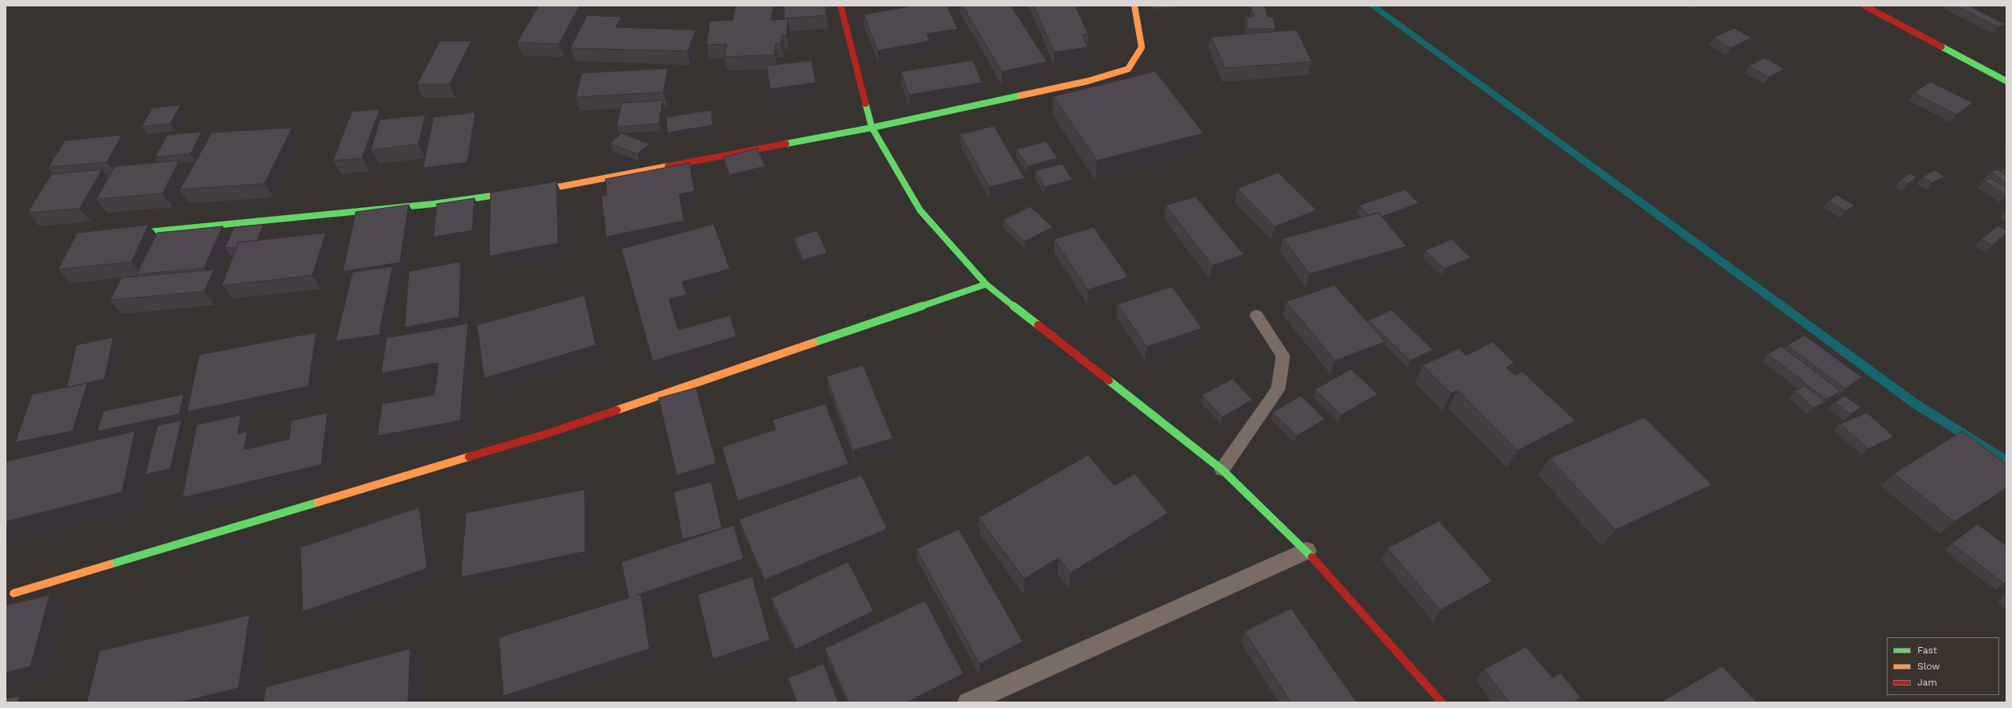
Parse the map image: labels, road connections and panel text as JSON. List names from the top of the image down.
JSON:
{
  "legend": ["Fast", "Slow", "Jam"]
}
